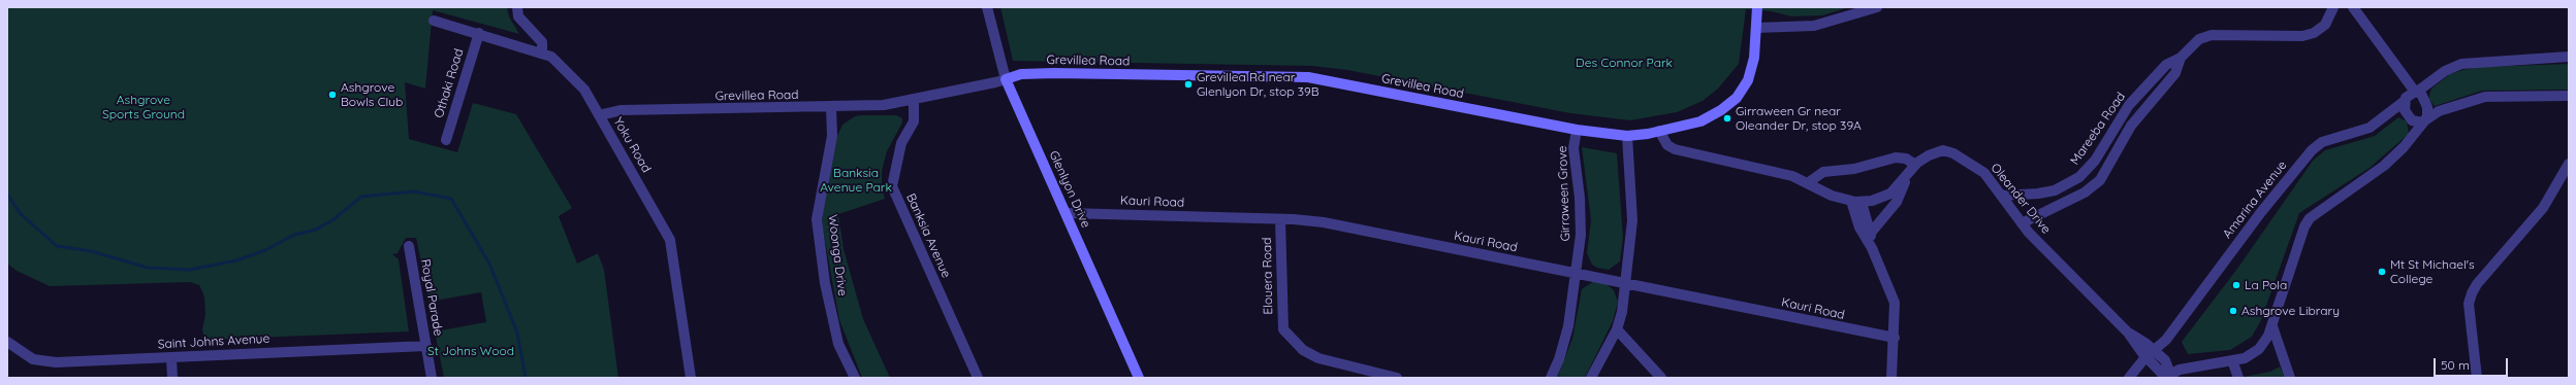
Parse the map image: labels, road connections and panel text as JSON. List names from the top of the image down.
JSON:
{
  "streets": {
    "street": [
      "Grevillea Road",
      "Othaki Road",
      "Mareeba Road",
      "Yoku Road",
      "Glenlyon Drive",
      "Girraween Grove",
      "Oleander Drive",
      "Amarina Avenue",
      "Kauri Road",
      "Banksia Avenue",
      "Woonga Drive",
      "Elouera Road",
      "Royal Parade",
      "Saint Johns Avenue"
    ]
  },
  "crossings": [
    ["Grevillea Road", "Yoku Road"],
    ["Grevillea Road", "Glenlyon Drive"],
    ["Grevillea Road", "Girraween Grove"],
    ["Grevillea Road", "Banksia Avenue"],
    ["Grevillea Road", "Woonga Drive"],
    ["Othaki Road", "Yoku Road"],
    ["Mareeba Road", "Oleander Drive"],
    ["Glenlyon Drive", "Kauri Road"],
    ["Girraween Grove", "Oleander Drive"],
    ["Girraween Grove", "Kauri Road"],
    ["Oleander Drive", "Amarina Avenue"],
    ["Kauri Road", "Elouera Road"],
    ["Royal Parade", "Saint Johns Avenue"]
  ],
  "parks": [
    "Des Connor Park",
    "Ashgrove Sports Ground",
    "Banksia Avenue Park",
    "St Johns Wood"
  ],
  "places": [
    "Grevillea Rd near Glenlyon Dr, stop 39B",
    "Ashgrove Bowls Club",
    "Girraween Gr near Oleander Dr, stop 39A",
    "Mt St Michael's College",
    "La Pola",
    "Ashgrove Library"
  ],
  "scale_bar": "50 m"
}
